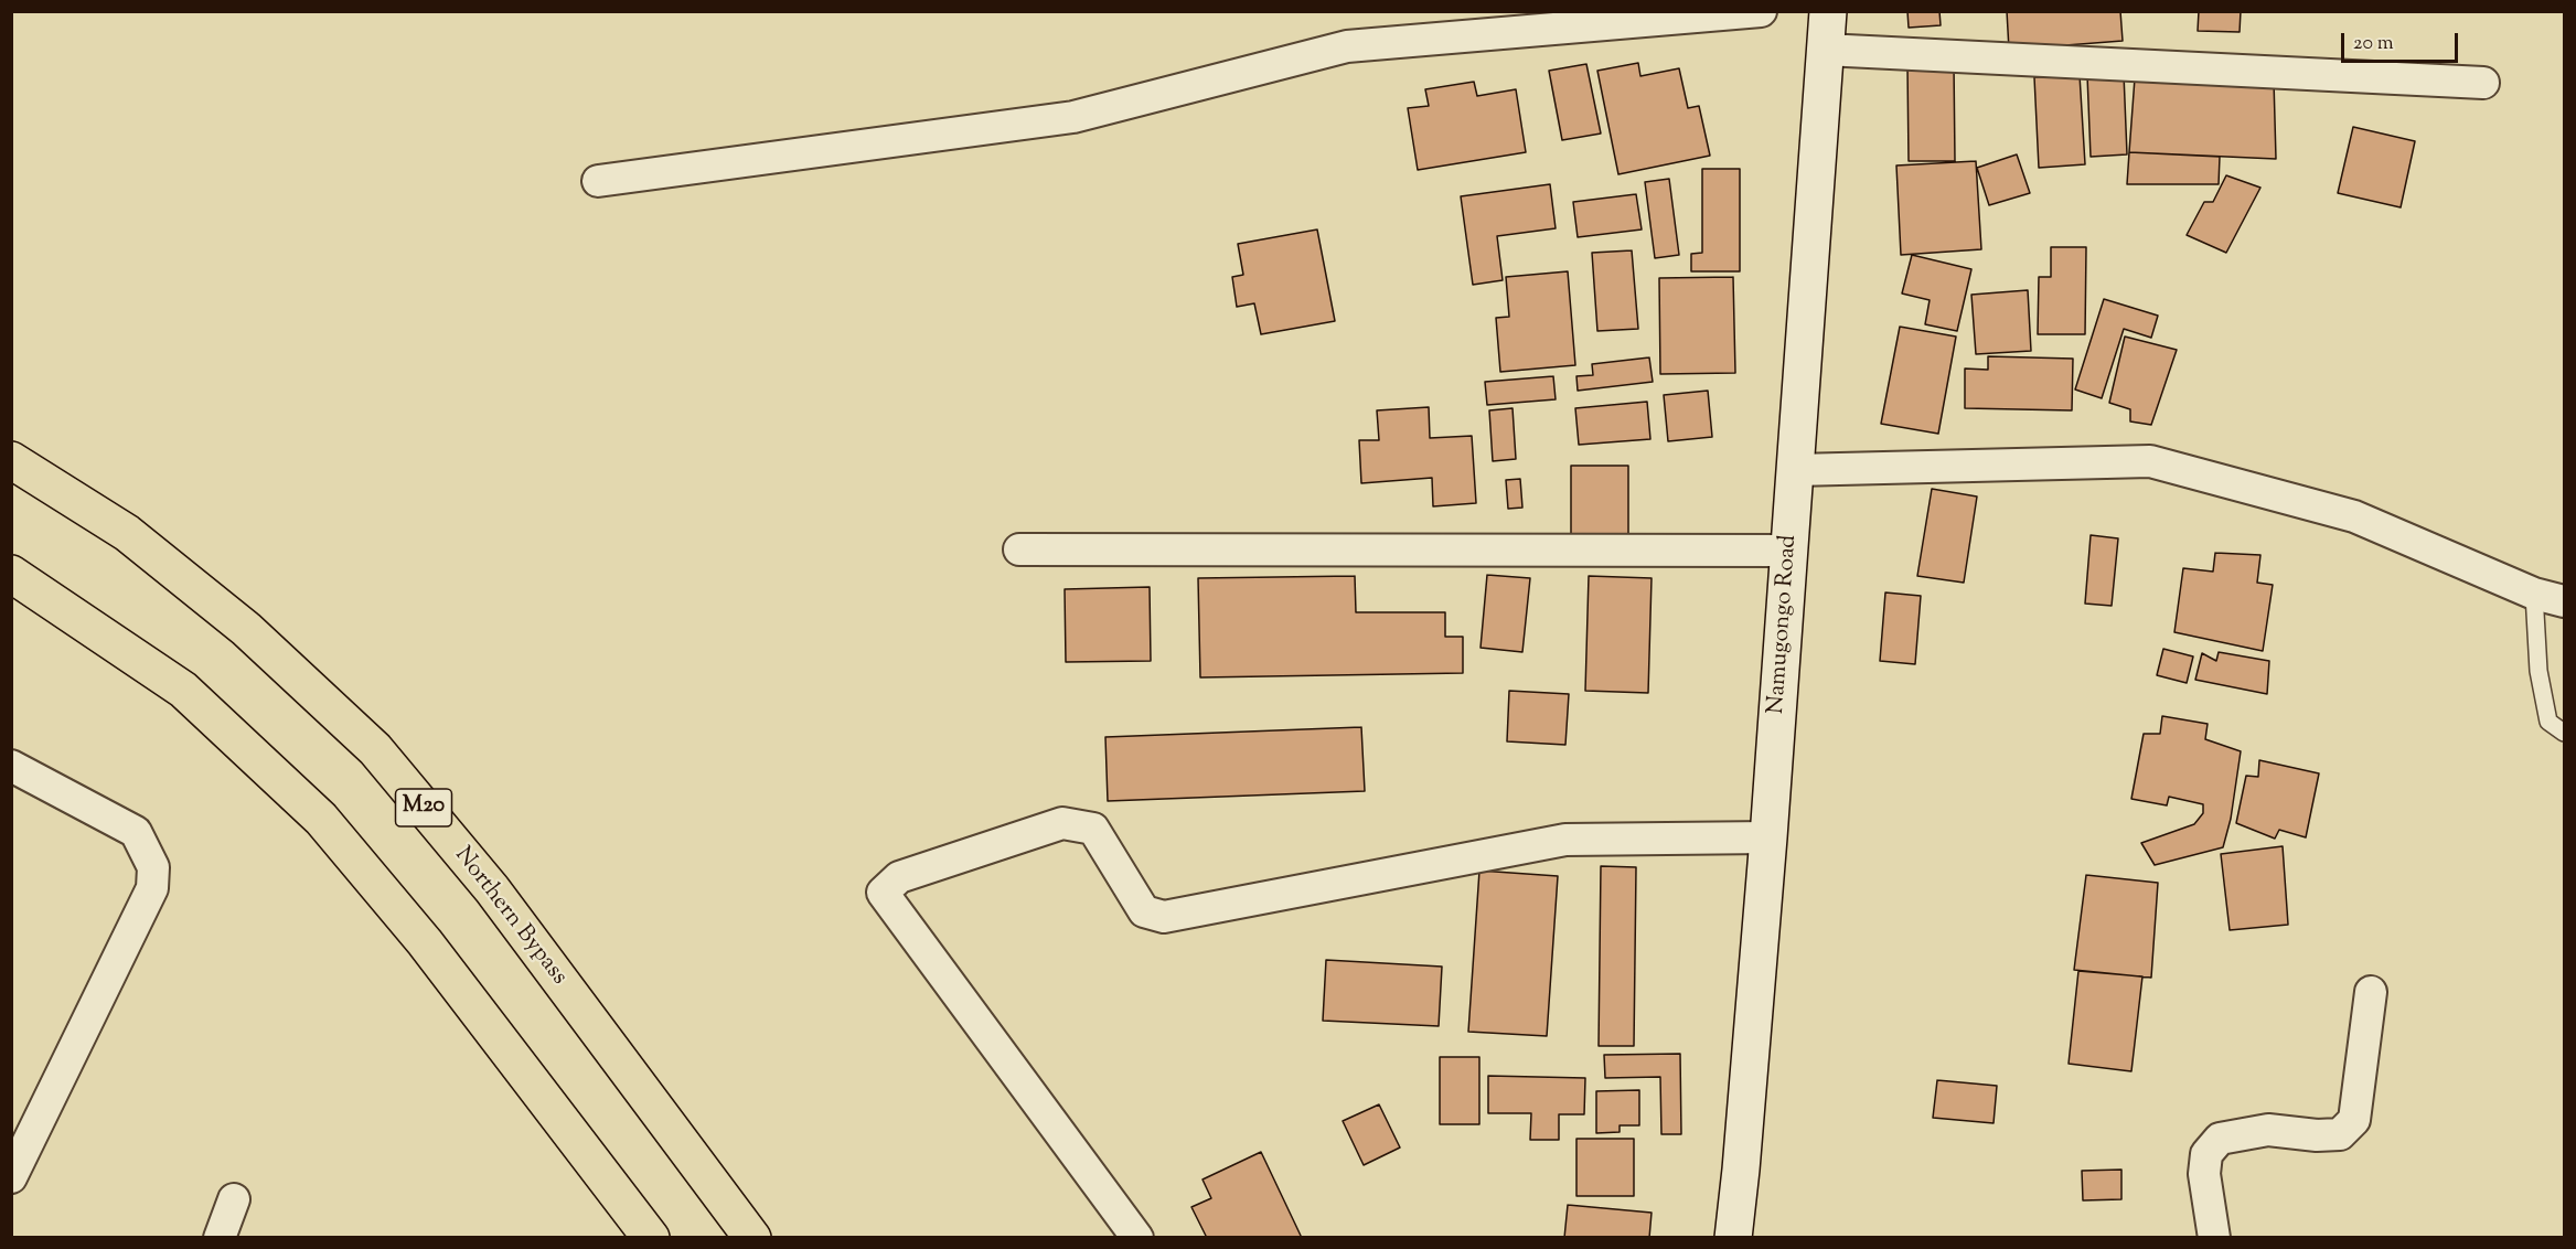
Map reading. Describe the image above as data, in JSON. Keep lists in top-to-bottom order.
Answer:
{
  "streets": {
    "highway": ["M20", "Northern Bypass"],
    "main road": ["Namugongo Road"]
  },
  "scale_bar": "20 m"
}
